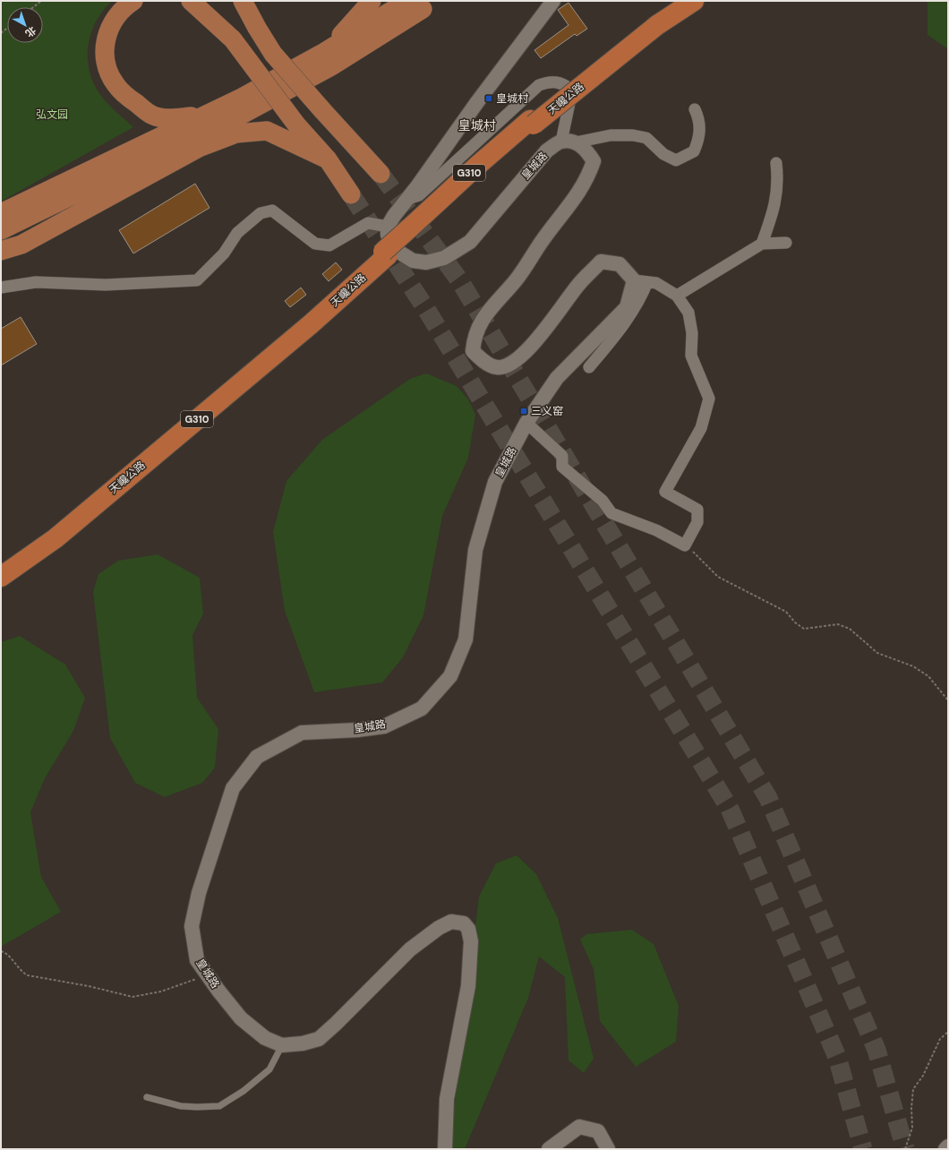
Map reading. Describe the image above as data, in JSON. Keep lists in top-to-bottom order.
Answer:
{
  "streets": {
    "highway": ["天巉公路", "G310"],
    "street": ["皇城路"]
  },
  "districts": ["皇城村"],
  "parks": ["弘文园"],
  "places": {
    "transit": ["皇城村", "三义窑"]
  },
  "north": "bottom right"
}
